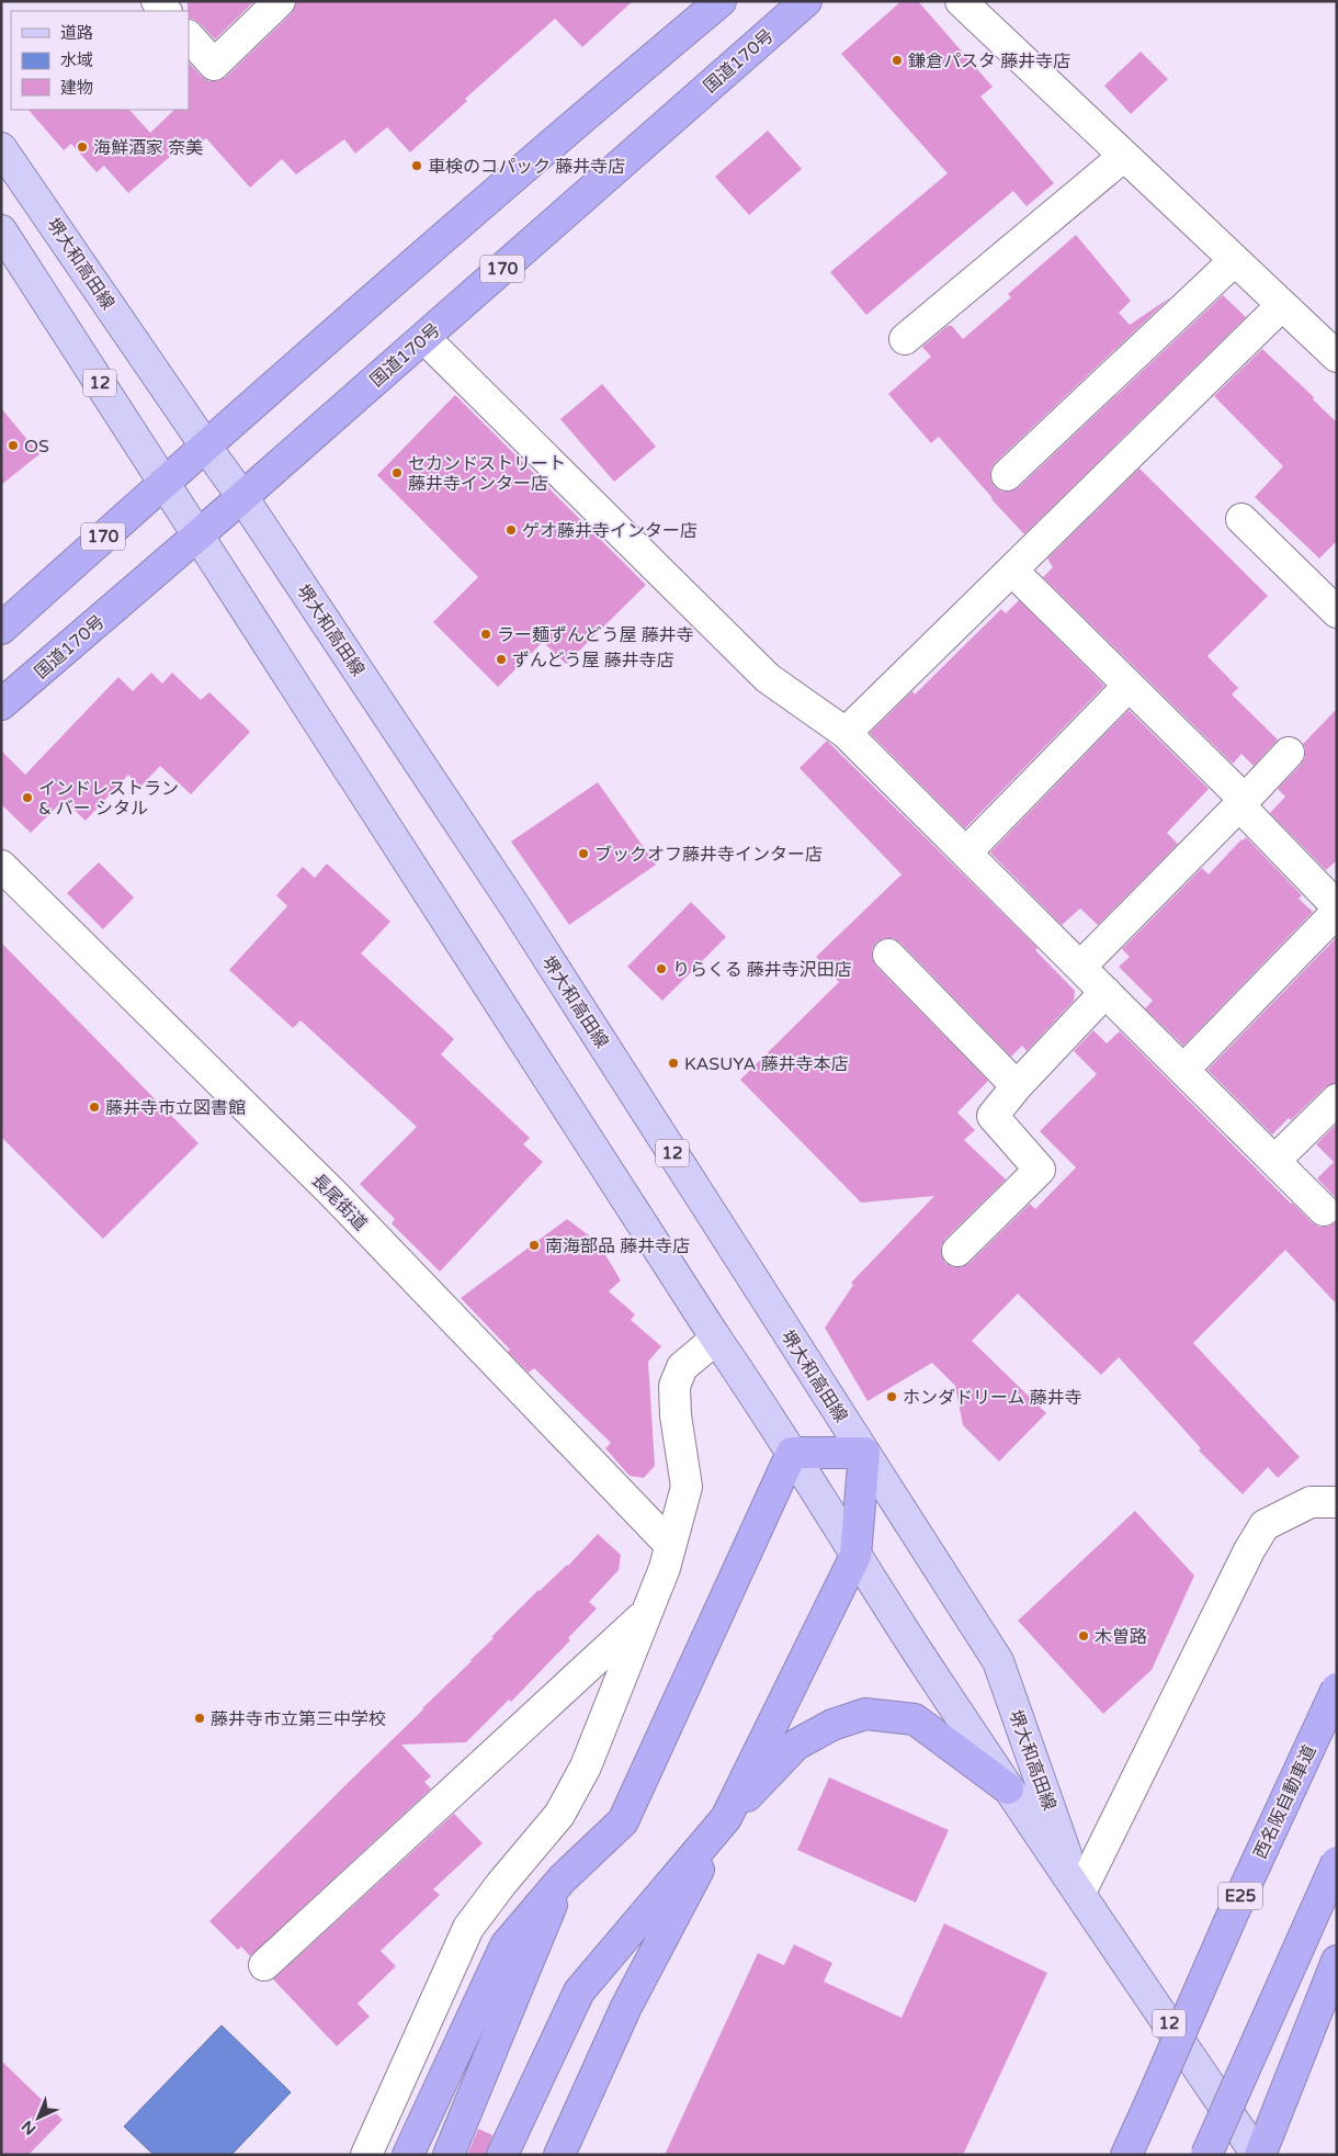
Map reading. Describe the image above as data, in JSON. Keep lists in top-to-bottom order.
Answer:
{
  "streets": {
    "highway": [
      "国道170号",
      "170",
      "西名阪自動車道",
      "E25"
    ],
    "main road": ["堺大和高田線", "12"],
    "street": ["長尾街道"]
  },
  "crossings": [
    ["国道170号", "堺大和高田線"],
    ["堺大和高田線", "170"]
  ],
  "places": [
    "鎌倉パスタ 藤井寺店",
    "海鮮酒家 奈美",
    "車検のコパック 藤井寺店",
    "OS",
    "セカンドストリート 藤井寺インター店",
    "ゲオ藤井寺インター店",
    "ラー麺ずんどう屋 藤井寺",
    "ずんどう屋 藤井寺店",
    "インドレストラン & バー シタル",
    "ブックオフ藤井寺インター店",
    "りらくる 藤井寺沢田店",
    "KASUYA 藤井寺本店",
    "藤井寺市立図書館",
    "南海部品 藤井寺店",
    "ホンダドリーム 藤井寺",
    "木曽路",
    "藤井寺市立第三中学校"
  ],
  "legend": ["道路", "水域", "建物"],
  "north": "bottom left"
}
